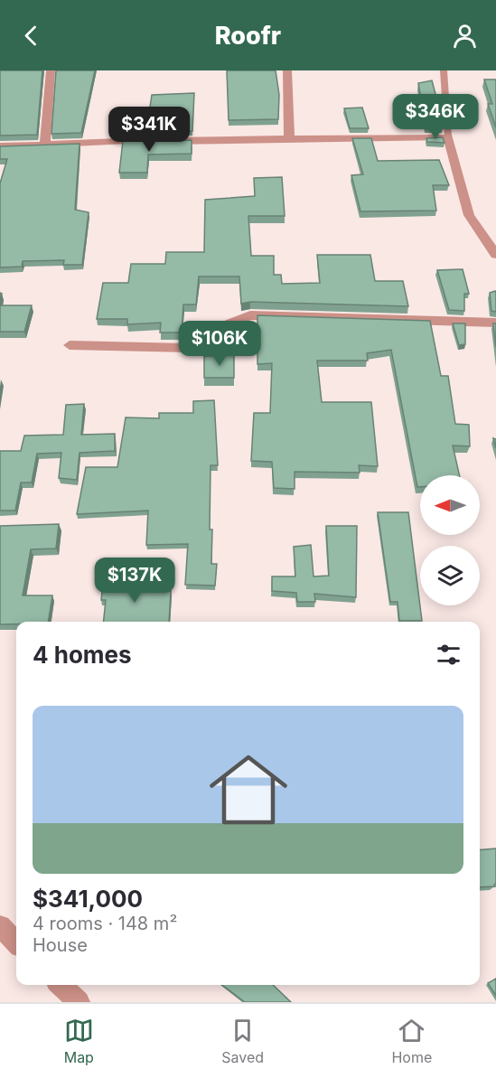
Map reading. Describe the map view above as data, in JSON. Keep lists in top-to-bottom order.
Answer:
{
  "north": "left",
  "page": {
    "header": "Roofr",
    "price": [
      "$346K",
      "$341K",
      "$106K",
      "$137K"
    ],
    "heading": "4 homes",
    "list": [
      {
        "name": "$341,000",
        "note": "4 rooms · 148 m² · House"
      }
    ],
    "tabs": ["Map", "Saved", "Home"]
  }
}
